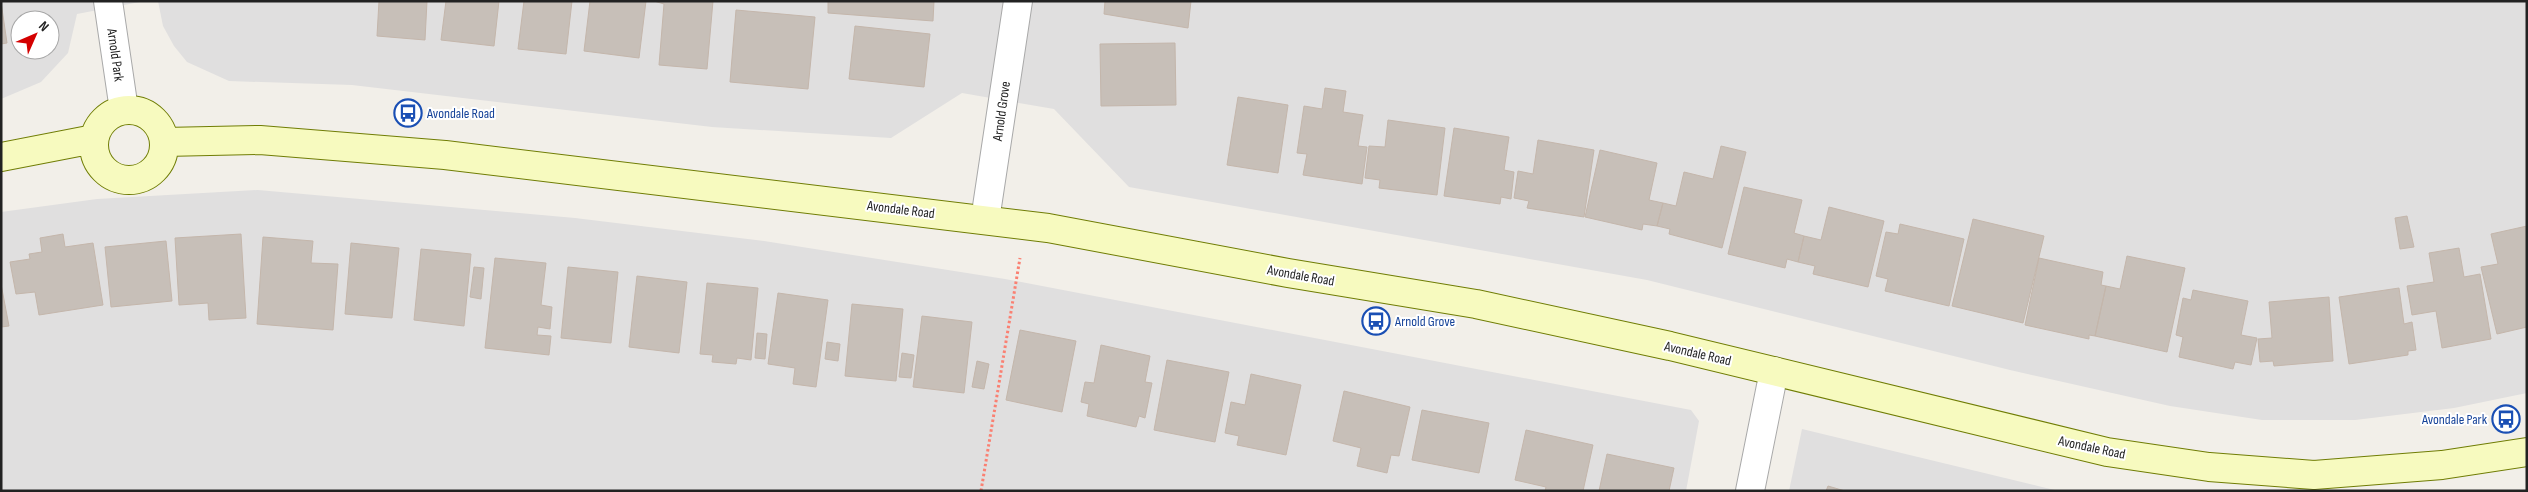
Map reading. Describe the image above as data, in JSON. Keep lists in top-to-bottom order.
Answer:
{
  "streets": {
    "street": ["Arnold Park", "Arnold Grove", "Avondale Road"]
  },
  "crossings": [
    ["Arnold Park", "Avondale Road"],
    ["Arnold Grove", "Avondale Road"]
  ],
  "places": {
    "bus stop": ["Avondale Road", "Arnold Grove", "Avondale Park"]
  },
  "north": "top right"
}
